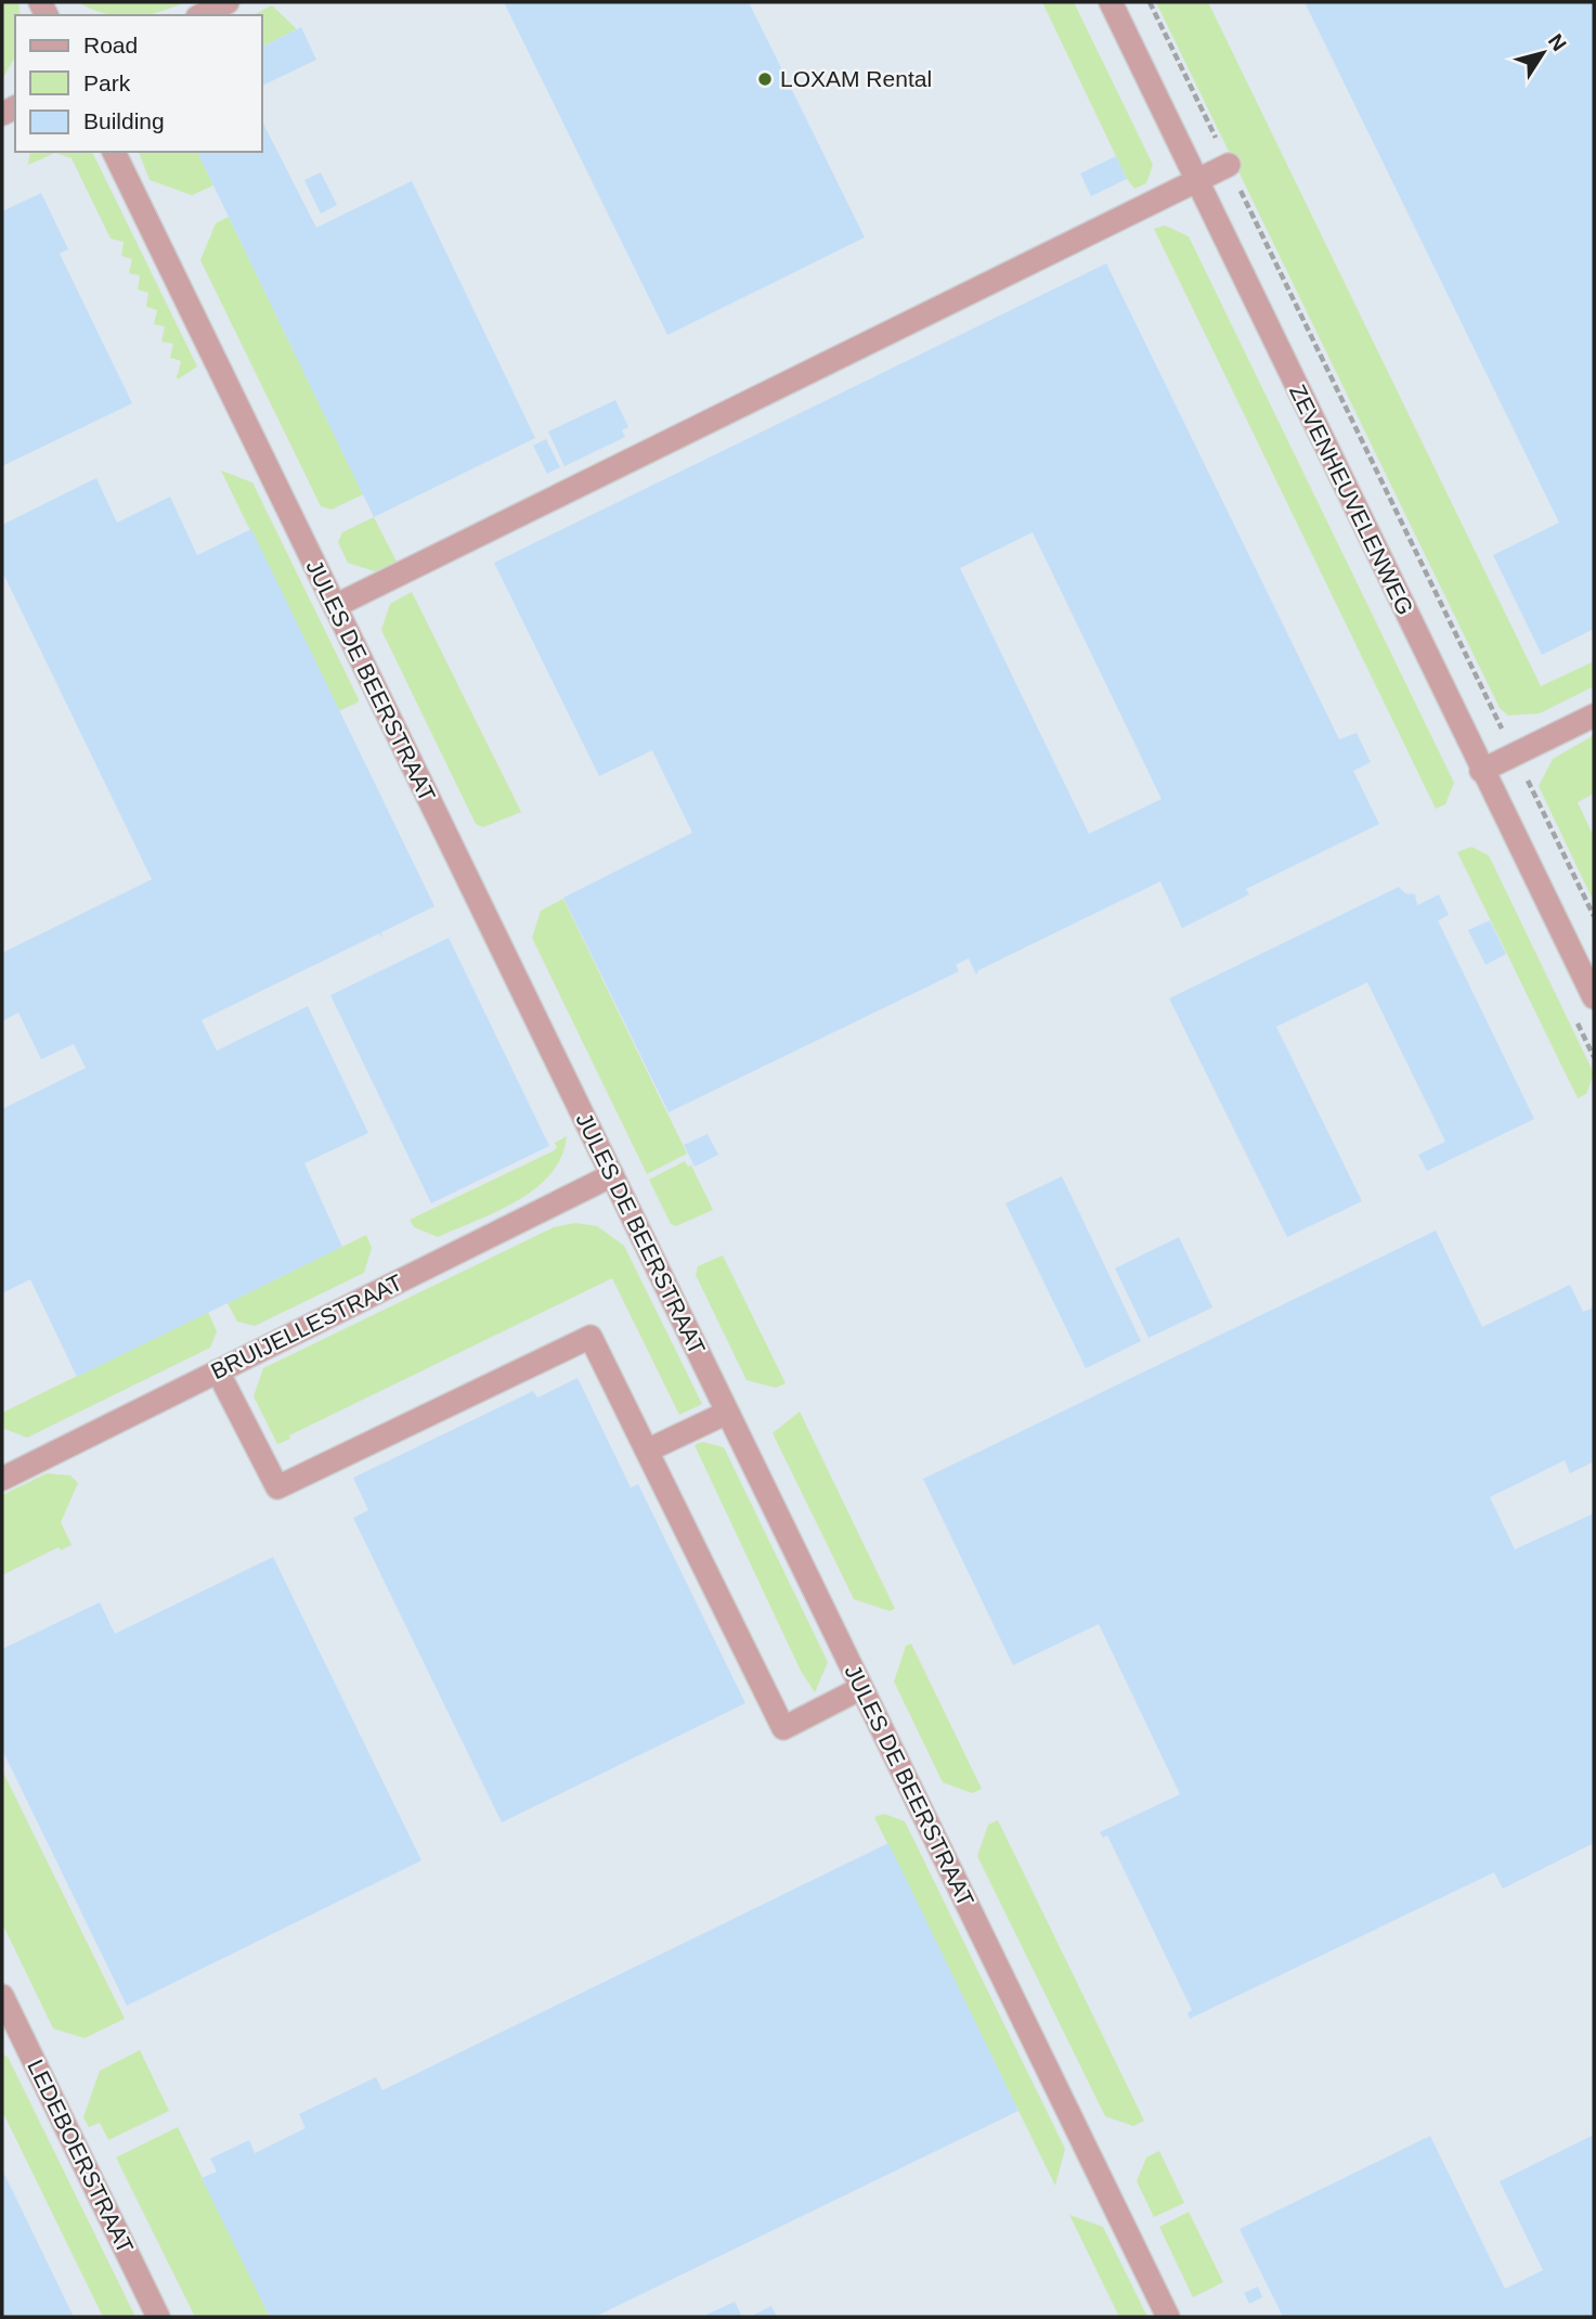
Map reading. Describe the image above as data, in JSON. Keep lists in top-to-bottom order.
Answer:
{
  "streets": {
    "street": [
      "ZEVENHEUVELENWEG",
      "JULES DE BEERSTRAAT",
      "BRUIJELLESTRAAT",
      "LEDEBOERSTRAAT"
    ]
  },
  "crossings": [
    ["JULES DE BEERSTRAAT", "BRUIJELLESTRAAT"]
  ],
  "places": ["LOXAM Rental"],
  "legend": ["Road", "Park", "Building"],
  "north": "top right"
}
